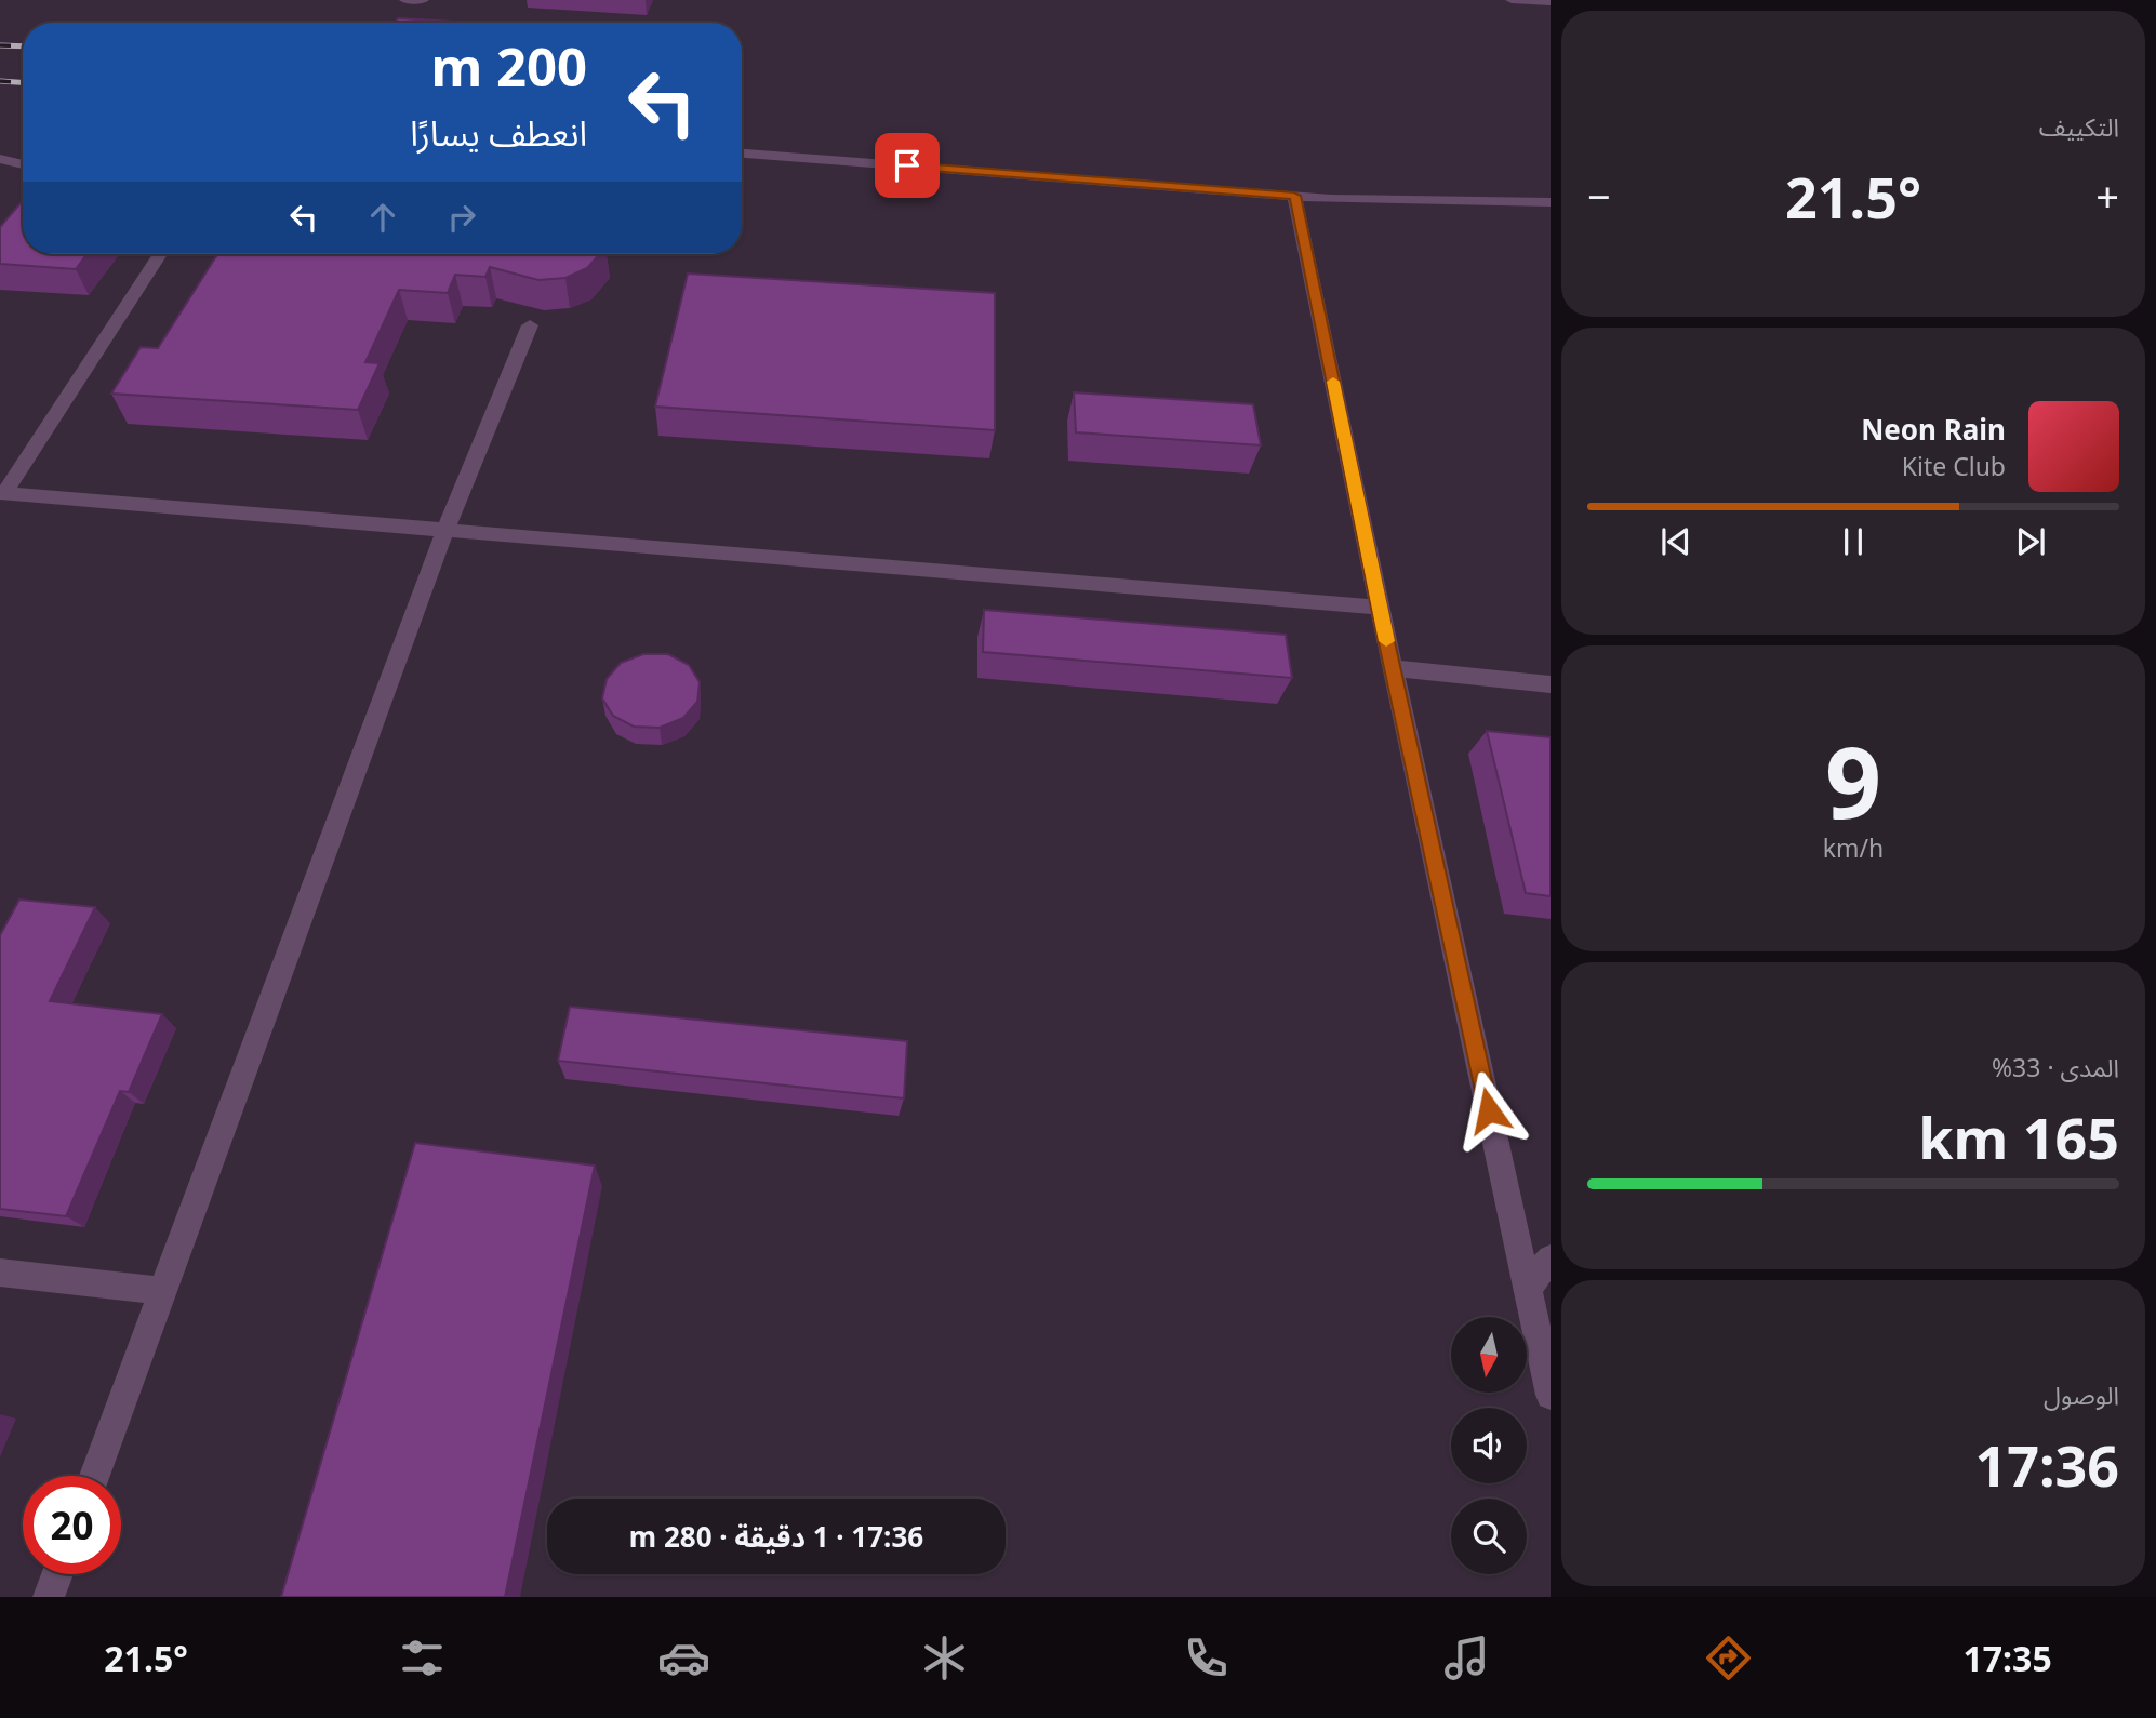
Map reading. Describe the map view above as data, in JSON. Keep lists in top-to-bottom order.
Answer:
{
  "north": "bottom",
  "page": {
    "tile": [
      "التكييف",
      ["9", "km/h"],
      ["المدى · 33%", "165 km"],
      ["الوصول", "17:36"]
    ],
    "turn": ["200 m", "انعطف يسارًا"],
    "heat": ["−", "21.5°", "+"],
    "song": ["Neon Rain", "Kite Club"],
    "limit": "20",
    "trip": "17:36 · 1 دقيقة · 280 m",
    "tabs": ["17:35", "21.5°"]
  }
}
